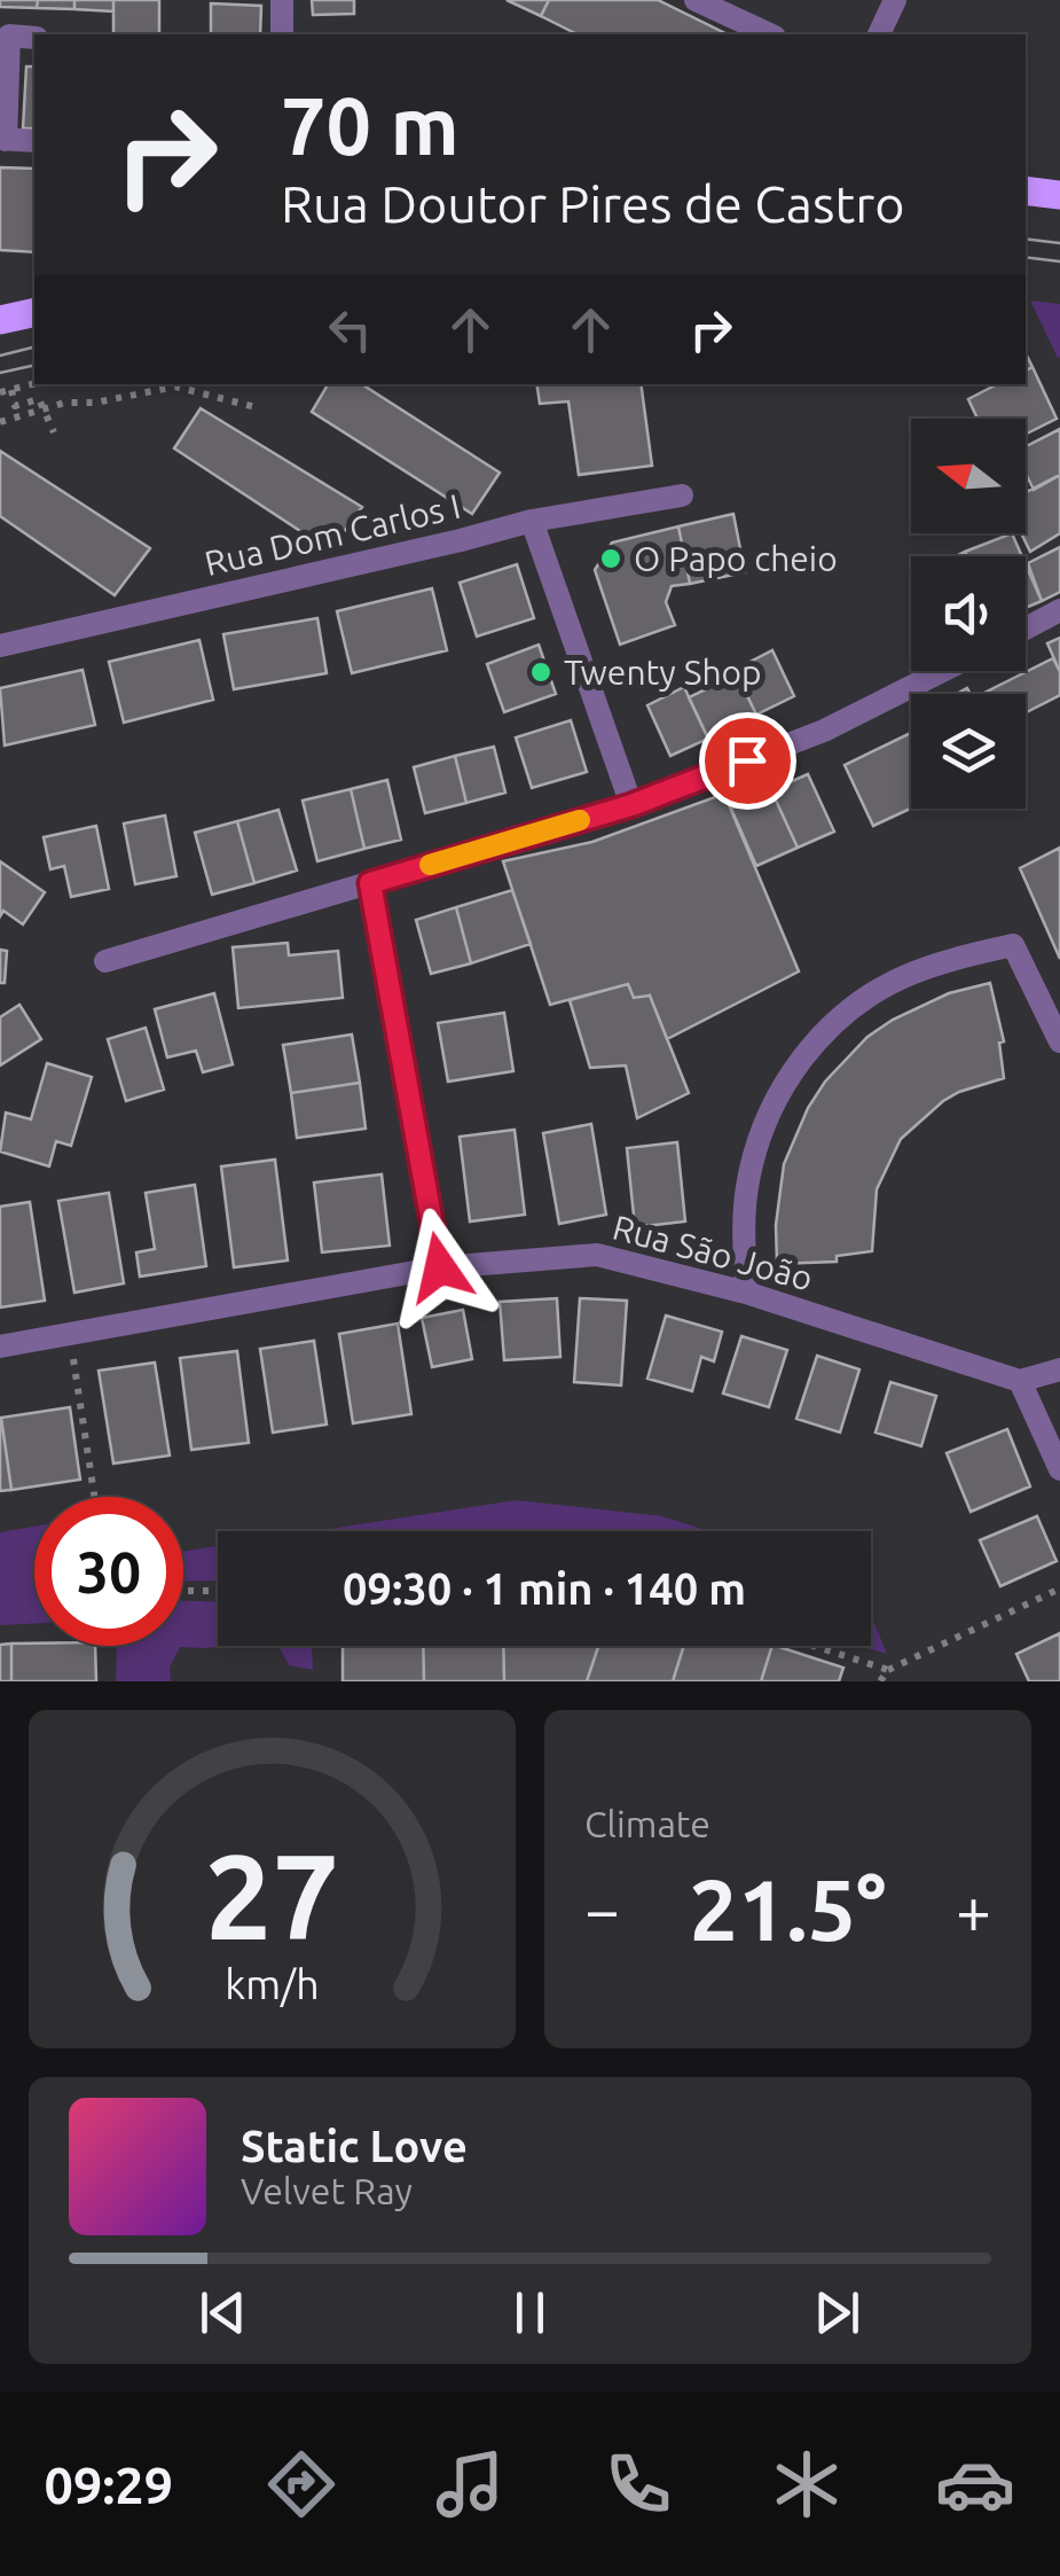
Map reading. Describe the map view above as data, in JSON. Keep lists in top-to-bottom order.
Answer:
{
  "streets": {
    "street": ["Rua Dom Carlos I", "Rua São João"]
  },
  "places": ["O Papo cheio", "Twenty Shop"],
  "north": "left",
  "page": {
    "turn": ["70 m", "Rua Doutor Pires de Castro"],
    "limit": "30",
    "trip": "09:30 · 1 min · 140 m",
    "tile": "Climate",
    "heat": ["−", "21.5°", "+"],
    "song": ["Static Love", "Velvet Ray"],
    "tabs": "09:29",
    "gauge": ["27", "km/h"]
  }
}
